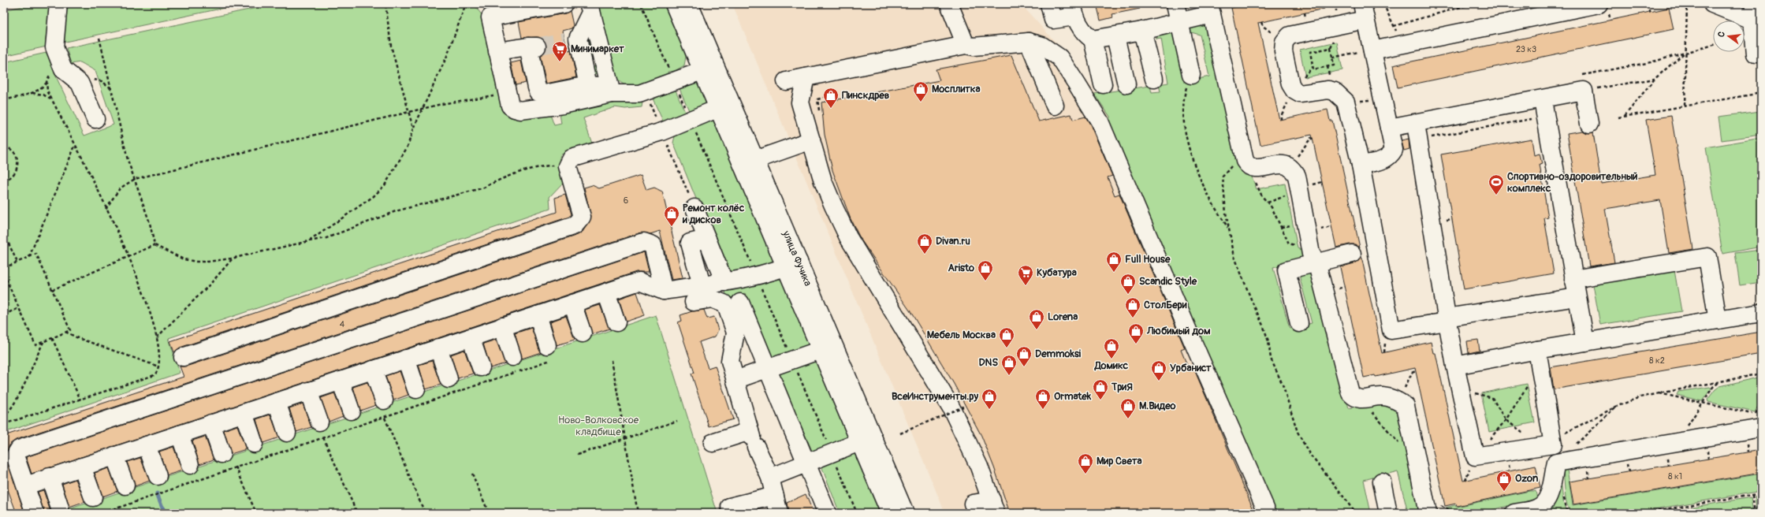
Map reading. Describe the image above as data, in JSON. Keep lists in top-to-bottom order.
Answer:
{
  "streets": {
    "street": ["улица Фучика"]
  },
  "parks": ["Ново-Волковское кладбище"],
  "places": {
    "supermarket": ["Минимаркет", "Кубатура"],
    "shop": [
      "Мосплитка",
      "Пинскдрев",
      "Ремонт колёс и дисков",
      "Divan.ru",
      "Full House",
      "Aristo",
      "Scandic Style",
      "СтолБери",
      "Lorena",
      "Любимый дом",
      "Мебель Москва",
      "Домикс",
      "Demmoksi",
      "DNS",
      "Урбанист",
      "ТриЯ",
      "ВсеИнструменты.ру",
      "Ormatek",
      "М.Видео",
      "Мир Света",
      "Ozon"
    ],
    "sports": ["Спортивно-оздоровительный комплекс"]
  },
  "house_numbers": [
    "23 к3",
    "6",
    "4",
    "8 к2",
    "8 к1"
  ],
  "north": "left"
}
